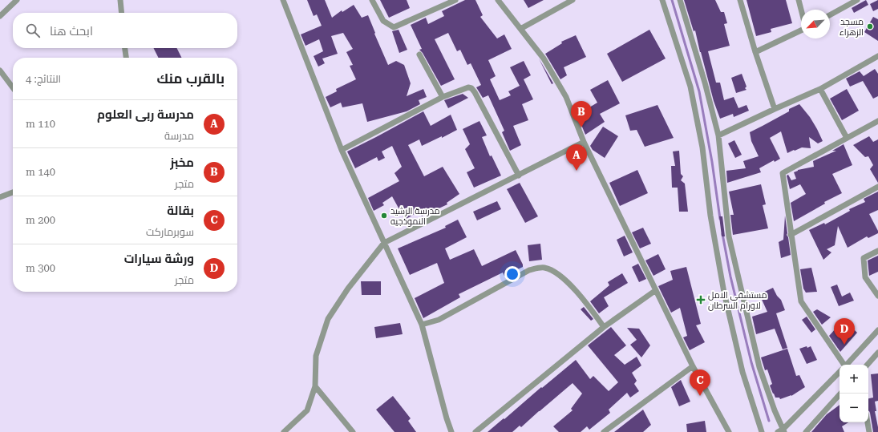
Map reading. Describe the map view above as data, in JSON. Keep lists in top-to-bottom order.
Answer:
{
  "places": {
    "other": ["مسجد الزهراء", "مدرسة الرشيد النموذجيه"],
    "health": ["مستشفى الامل لاورام السرطان"]
  },
  "north": "bottom left",
  "page": {
    "search": "ابحث هنا",
    "heading": ["بالقرب منك", "النتائج: 4"],
    "list": [
      {
        "mark": "A",
        "name": "مدرسة ربى العلوم",
        "note": "مدرسة",
        "value": "110 m"
      },
      {
        "mark": "B",
        "name": "مخبز",
        "note": "متجر",
        "value": "140 m"
      },
      {
        "mark": "C",
        "name": "بقالة",
        "note": "سوبرماركت",
        "value": "200 m"
      },
      {
        "mark": "D",
        "name": "ورشة سيارات",
        "note": "متجر",
        "value": "300 m"
      }
    ],
    "pins": [
      "B",
      "A",
      "D",
      "C"
    ],
    "map_buttons": ["+", "−"]
  }
}
